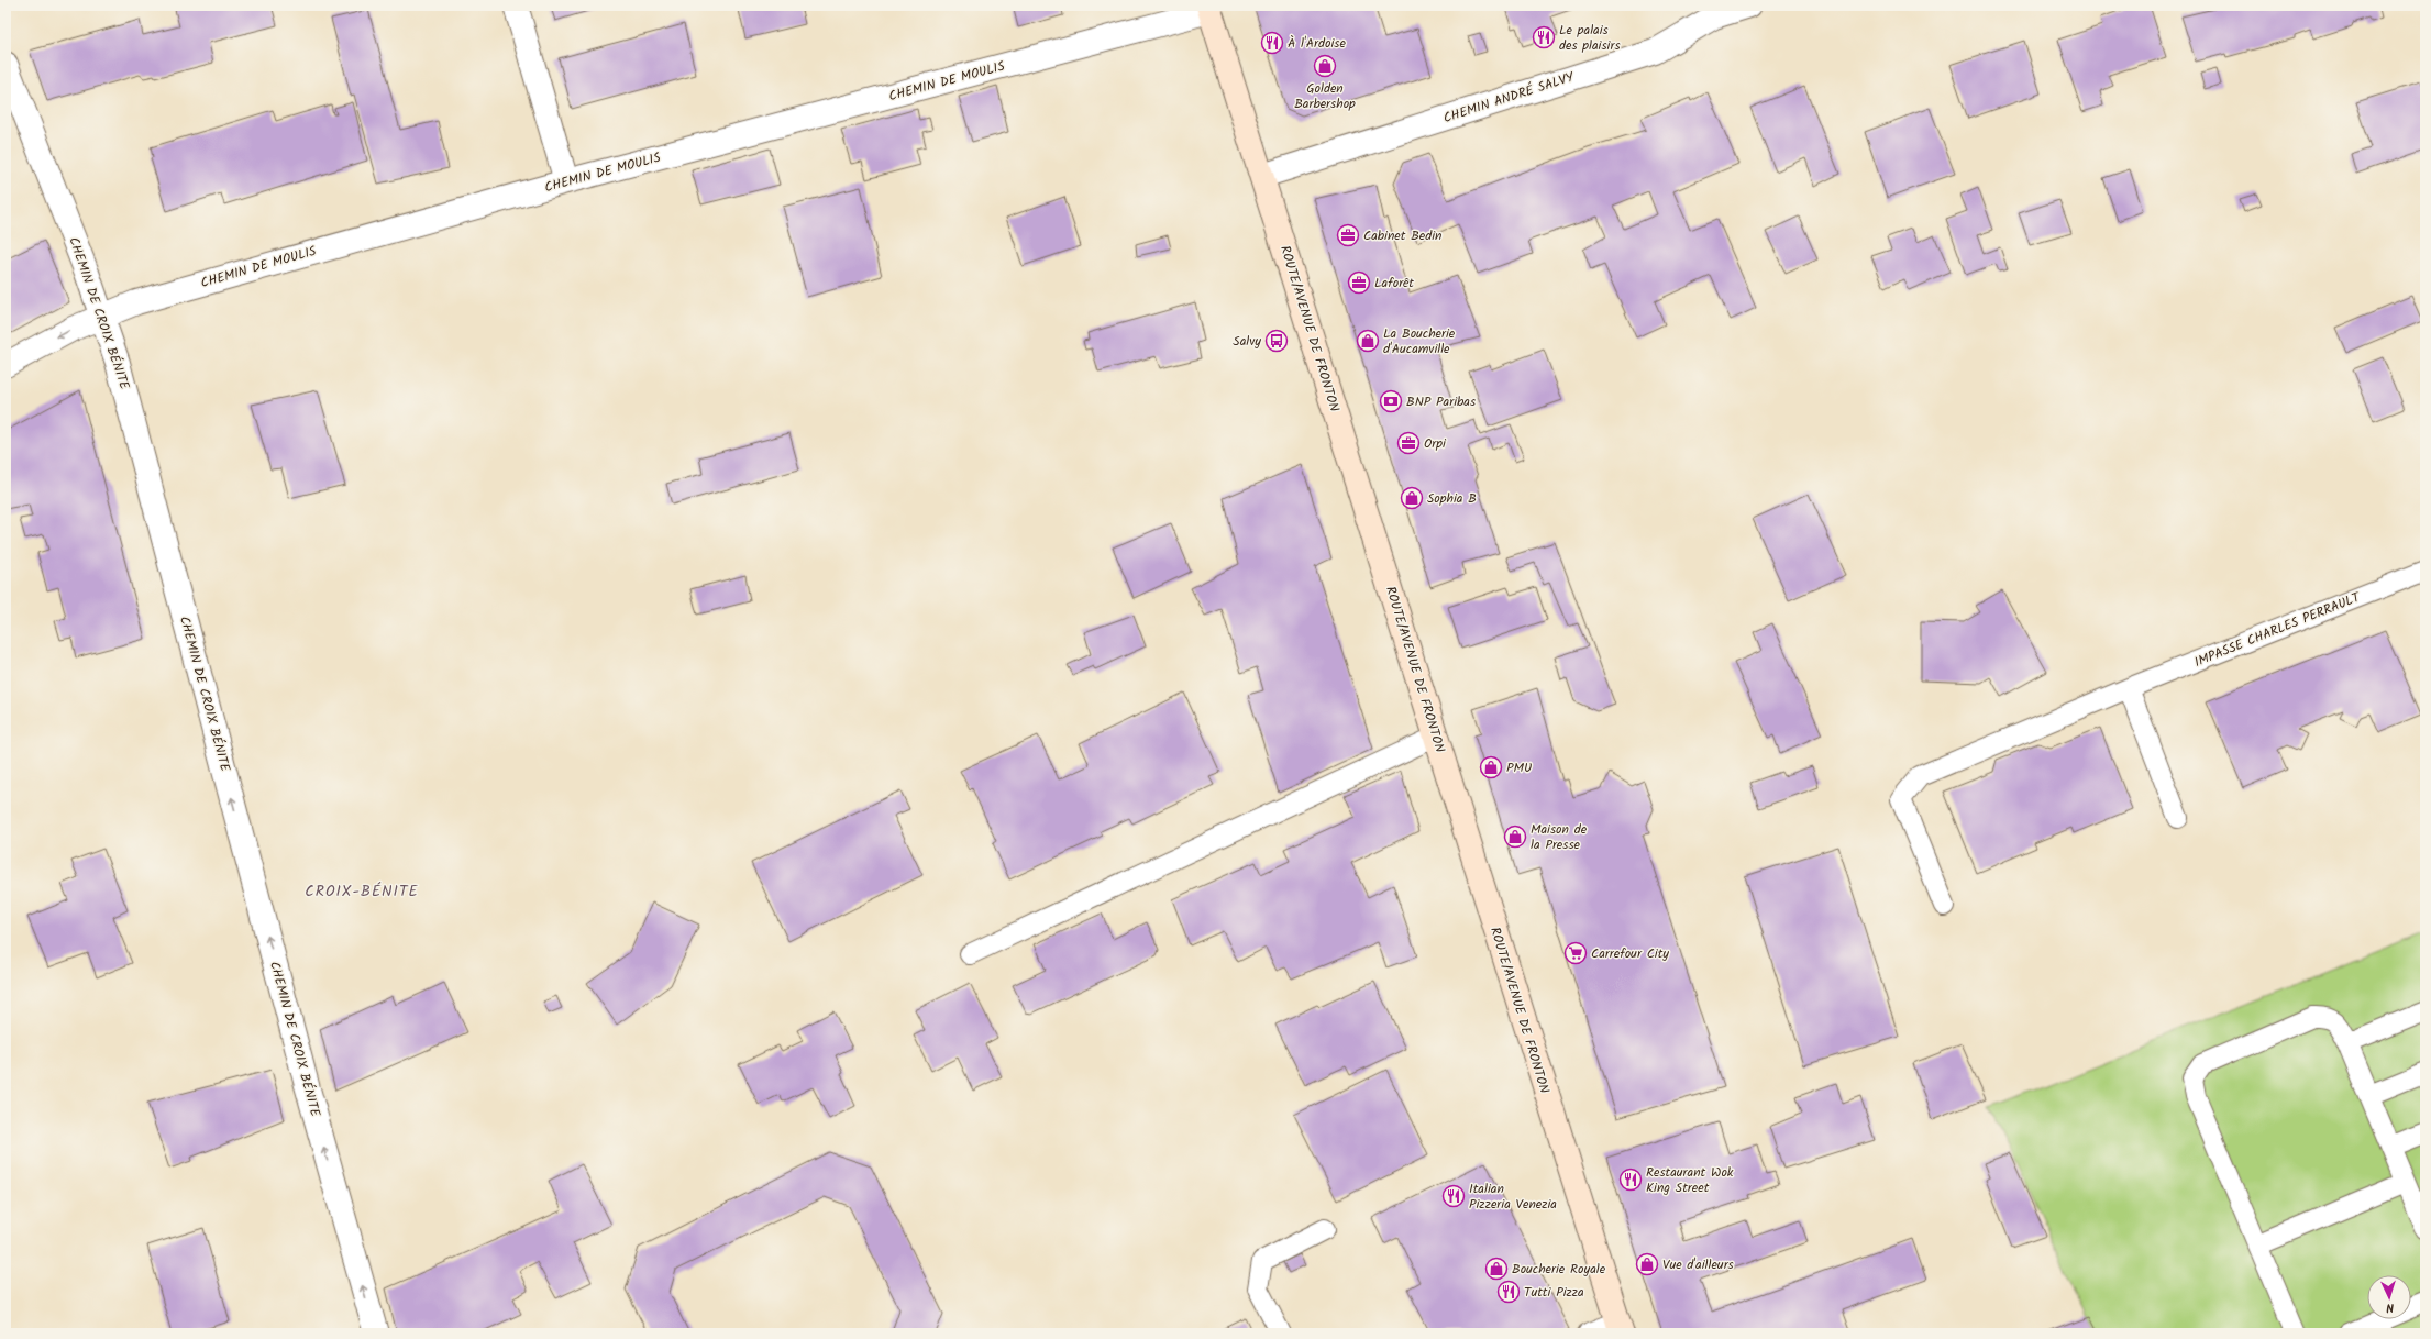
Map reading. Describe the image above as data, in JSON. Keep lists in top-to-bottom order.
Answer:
{
  "streets": {
    "main road": ["ROUTE/AVENUE DE FRONTON"],
    "street": ["CHEMIN DE MOULIS", "CHEMIN ANDRÉ SALVY", "CHEMIN DE CROIX BÉNITE"],
    "lane": ["IMPASSE CHARLES PERRAULT"]
  },
  "crossings": [
    ["CHEMIN DE MOULIS", "CHEMIN DE CROIX BÉNITE"],
    ["CHEMIN DE MOULIS", "ROUTE/AVENUE DE FRONTON"],
    ["CHEMIN ANDRÉ SALVY", "ROUTE/AVENUE DE FRONTON"]
  ],
  "one_way": ["CHEMIN DE CROIX BÉNITE"],
  "districts": ["CROIX-BÉNITE"],
  "places": {
    "restaurant": [
      "Le palais des plaisirs",
      "À l'Ardoise",
      "Restaurant Wok King Street",
      "Italian Pizzeria Venezia",
      "Tutti Pizza"
    ],
    "shop": [
      "Golden Barbershop",
      "La Boucherie d'Aucamville",
      "Sophia B",
      "PMU",
      "Maison de la Presse",
      "Vue d'ailleurs",
      "Boucherie Royale"
    ],
    "office": ["Cabinet Bedin", "Laforêt", "Orpi"],
    "bus stop": ["Salvy"],
    "bank": ["BNP Paribas"],
    "supermarket": ["Carrefour City"]
  },
  "north": "bottom"
}
